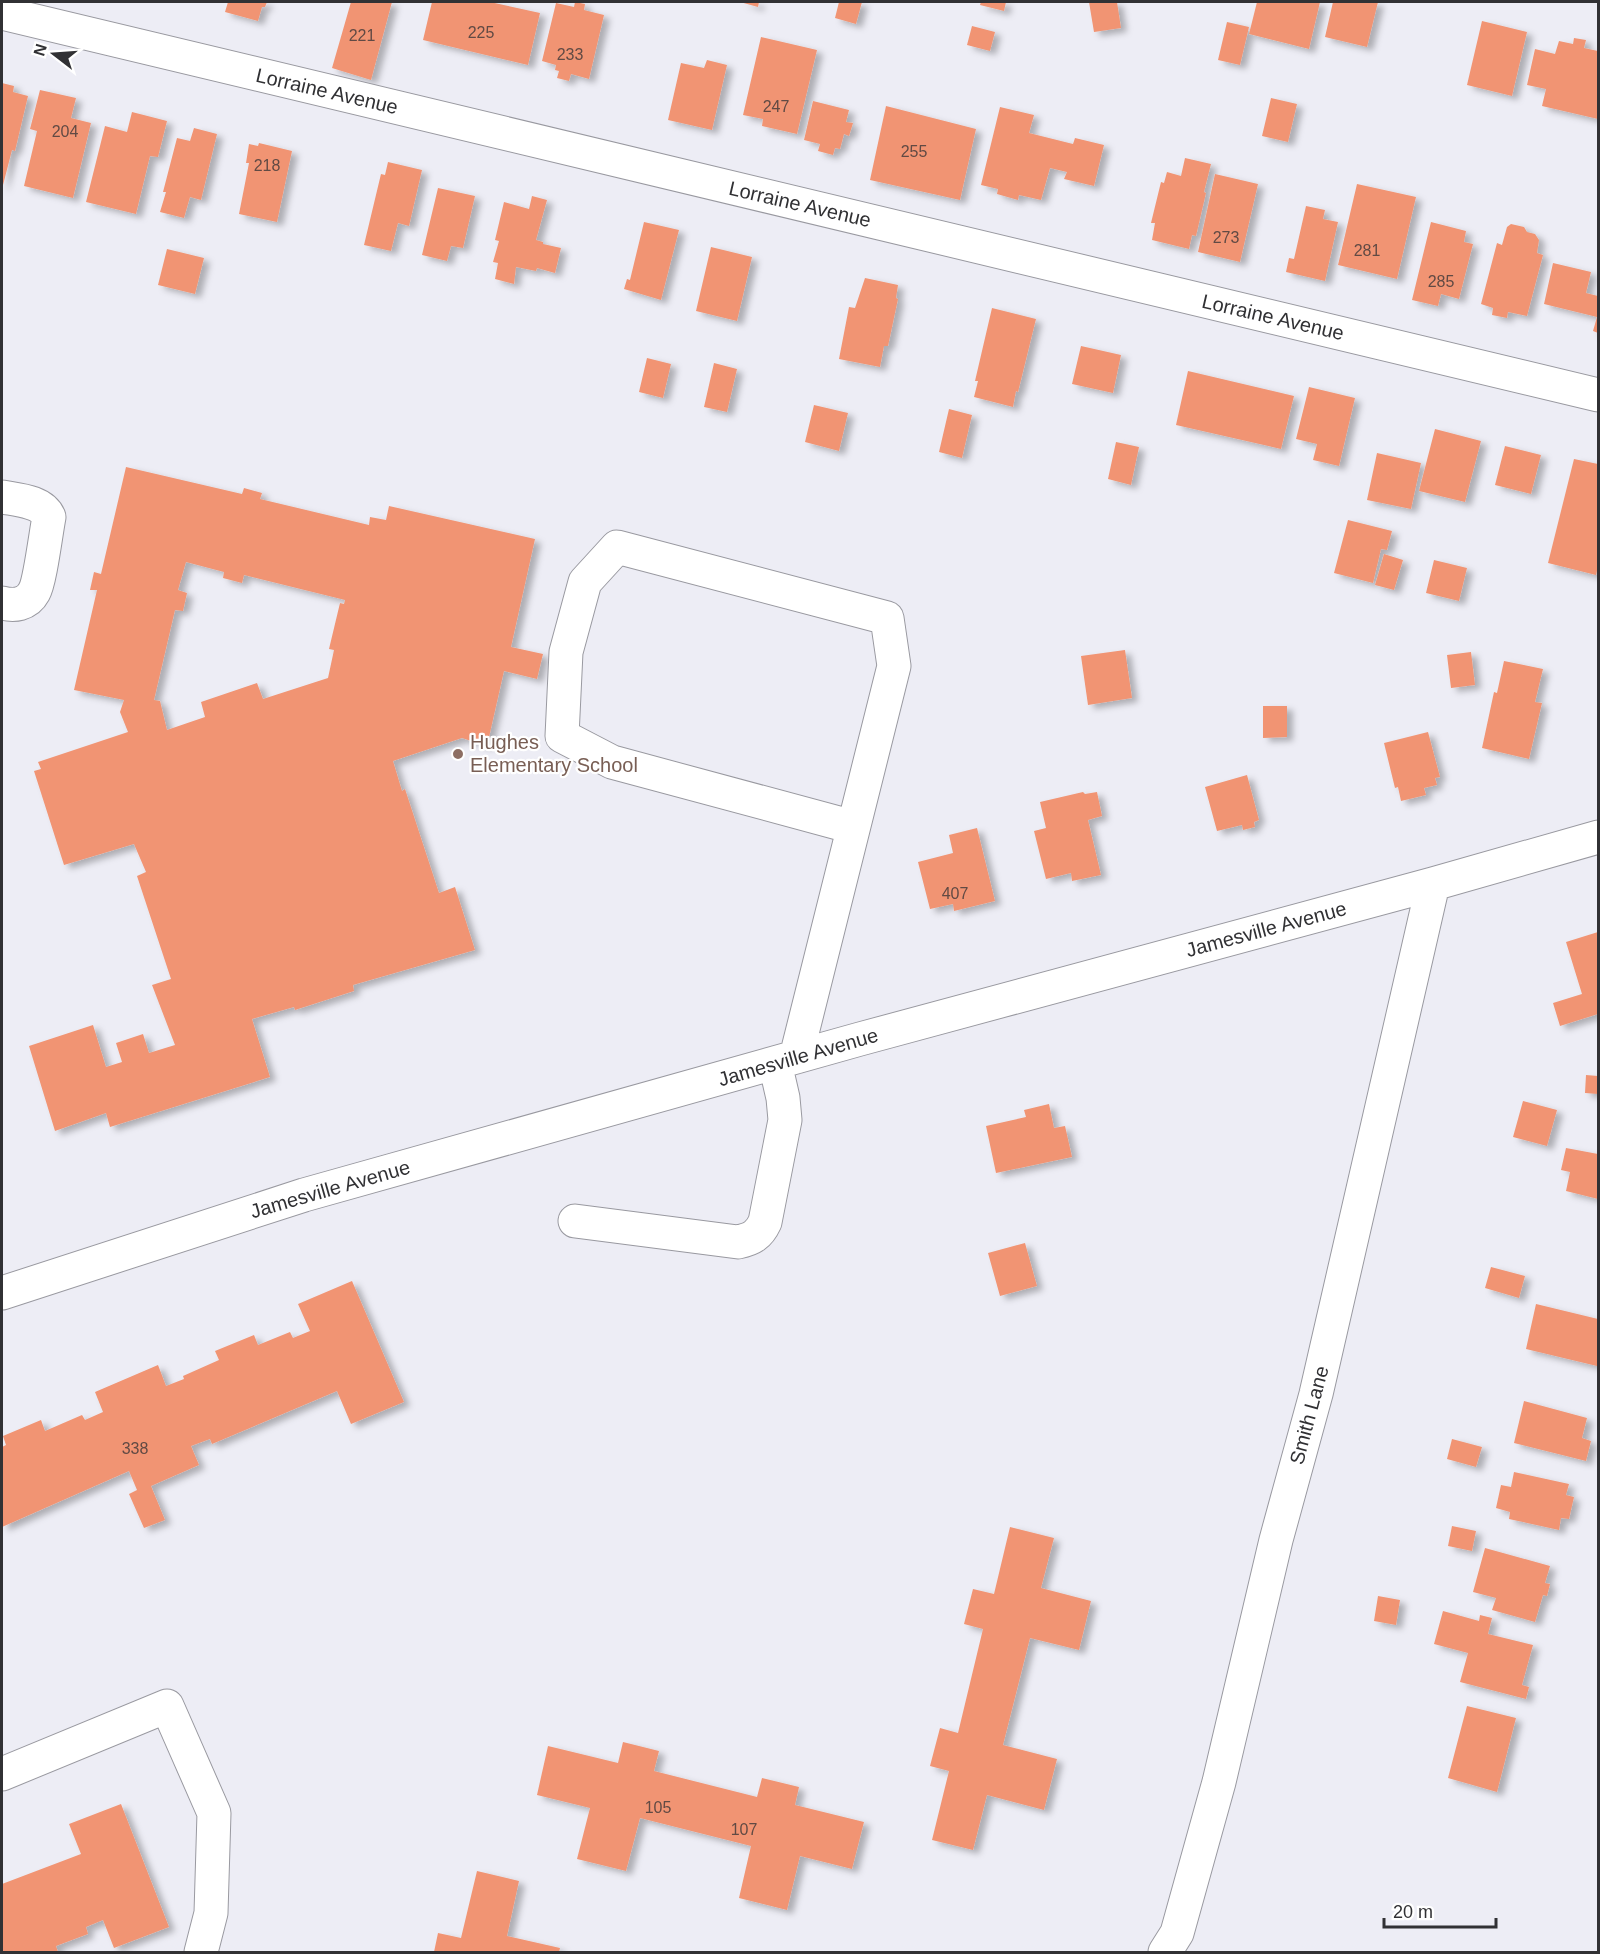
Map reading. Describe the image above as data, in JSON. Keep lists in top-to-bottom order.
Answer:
{
  "streets": {
    "street": ["Lorraine Avenue", "Jamesville Avenue", "Smith Lane"]
  },
  "crossings": [
    ["Jamesville Avenue", "Smith Lane"]
  ],
  "places": ["Hughes Elementary School"],
  "house_numbers": [
    "225",
    "221",
    "233",
    "247",
    "204",
    "255",
    "218",
    "273",
    "281",
    "285",
    "407",
    "338",
    "105",
    "107"
  ],
  "scale_bar": "20 m",
  "north": "left"
}
